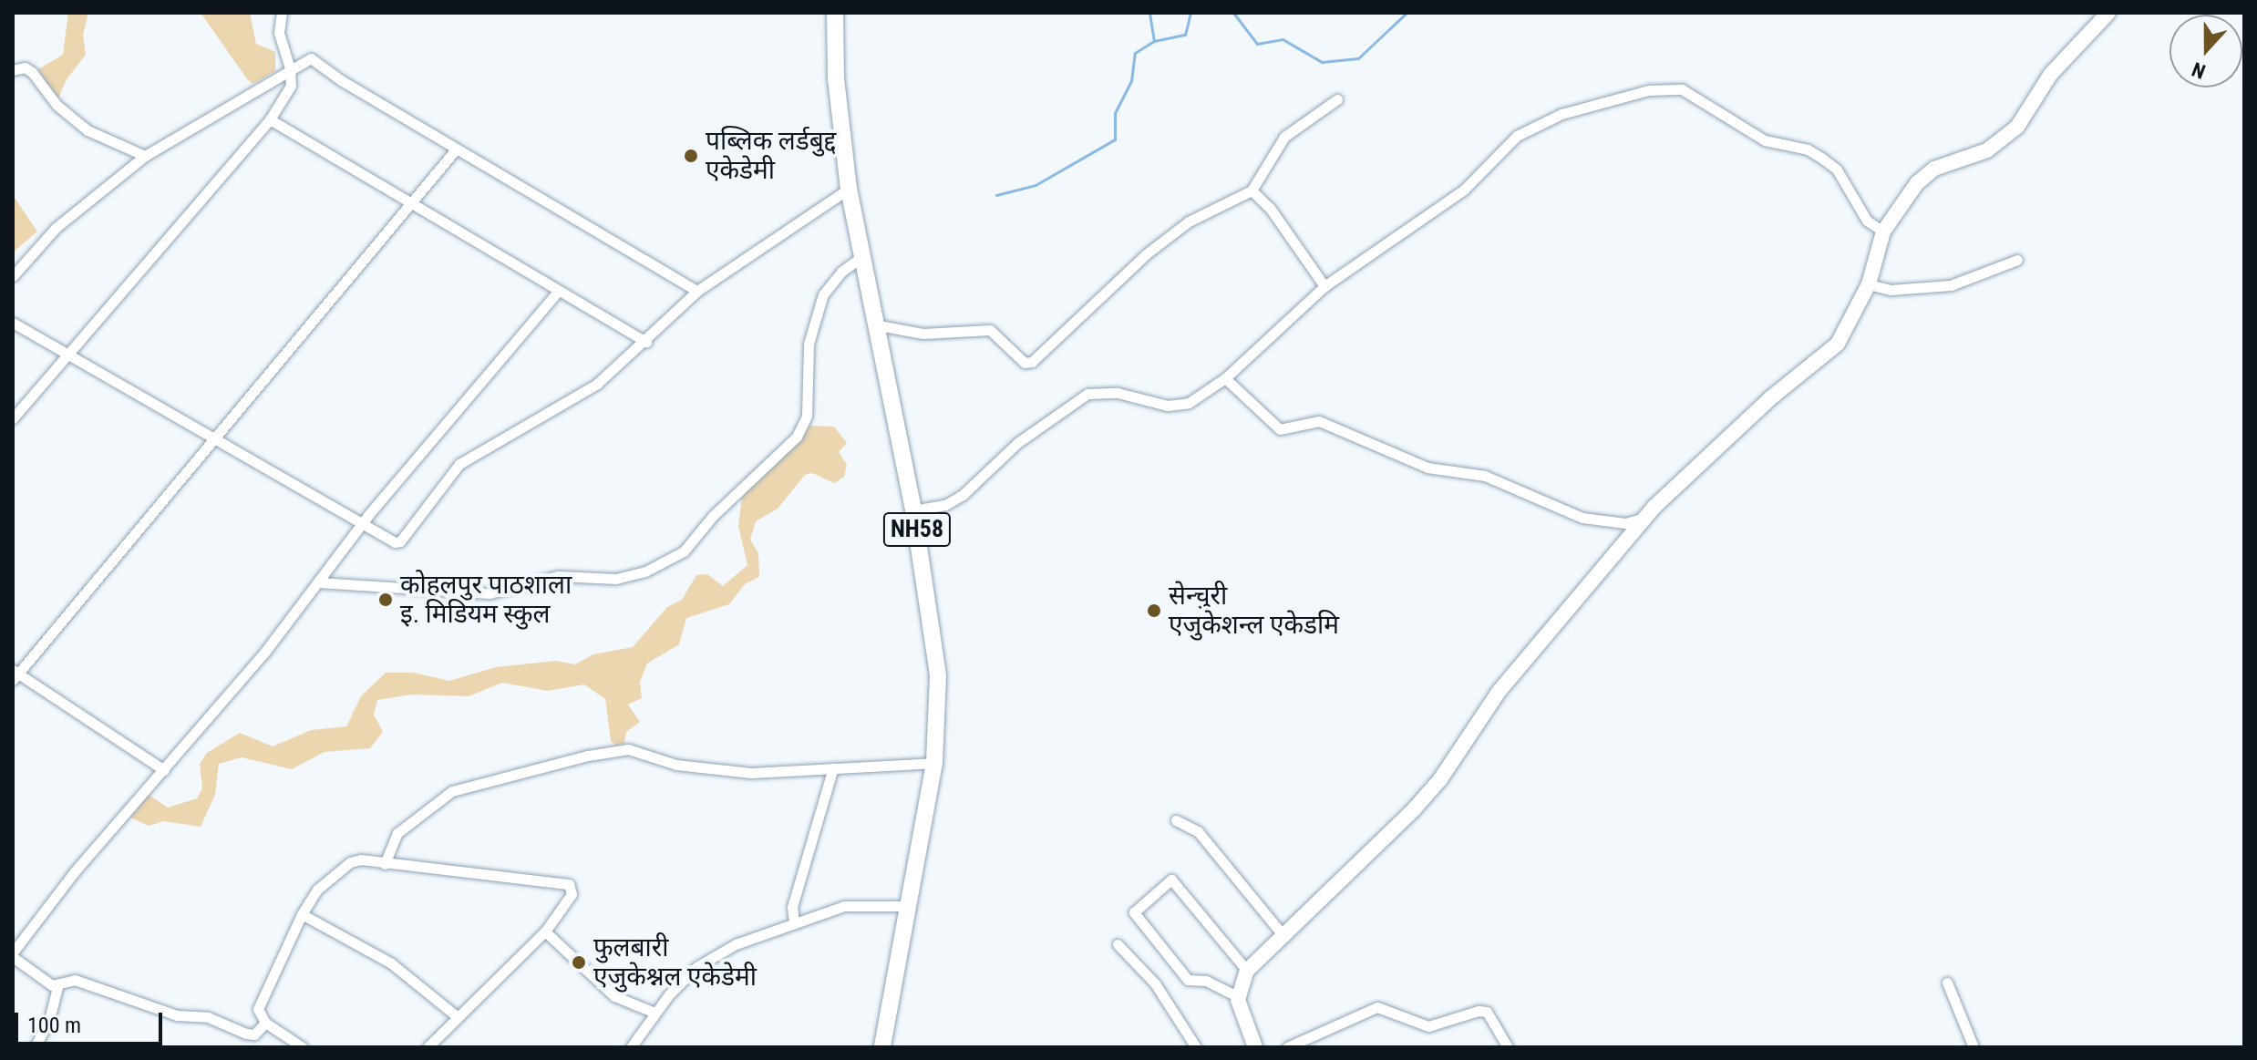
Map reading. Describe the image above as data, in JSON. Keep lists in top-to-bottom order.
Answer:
{
  "streets": {
    "main road": ["NH58"]
  },
  "places": [
    "पब्लिक लर्डबुद्द एकेडेमी",
    "कोहलपुर पाठशाला इ. मिडियम स्कुल",
    "सेन्चुरी एजुकेशन्ल एकेडमि",
    "फुलबारी एजुकेश्नल एकेडेमी"
  ],
  "scale_bar": "100 m",
  "north": "bottom"
}
